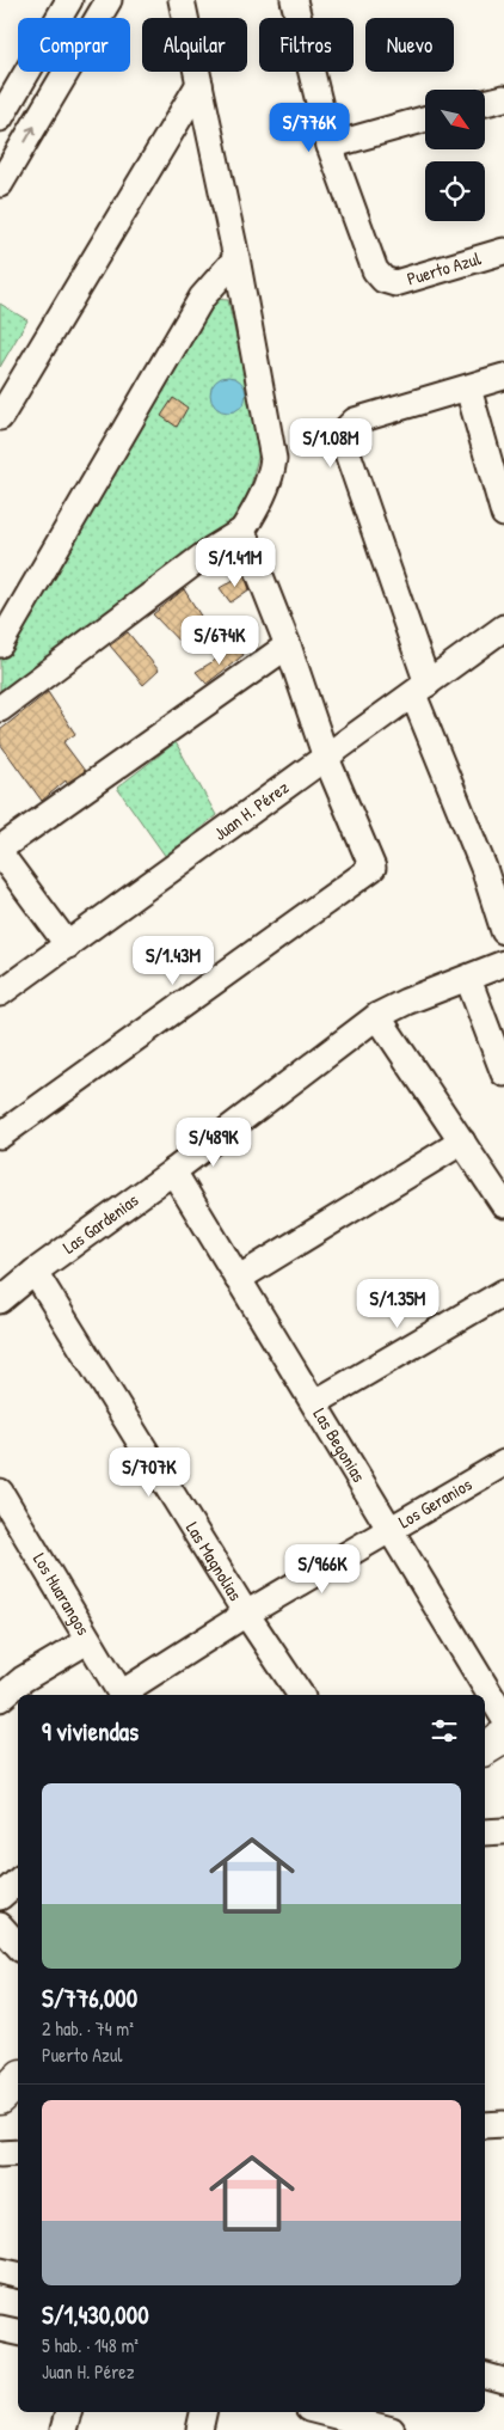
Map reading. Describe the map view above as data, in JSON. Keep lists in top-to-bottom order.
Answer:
{
  "streets": {
    "street": [
      "Puerto Azul",
      "Juan H. Pérez",
      "Las Gardenias",
      "Las Begonias",
      "Los Geranios",
      "Las Magnolias",
      "Los Huarangos"
    ]
  },
  "crossings": [
    ["Las Gardenias", "Las Begonias"],
    ["Las Gardenias", "Las Magnolias"],
    ["Las Begonias", "Los Geranios"],
    ["Los Geranios", "Las Magnolias"]
  ],
  "north": "bottom right",
  "page": {
    "chip": [
      "Comprar",
      "Alquilar",
      "Filtros",
      "Nuevo"
    ],
    "price": [
      "S/776K",
      "S/1.08M",
      "S/1.41M",
      "S/674K",
      "S/1.43M",
      "S/489K",
      "S/1.35M",
      "S/707K",
      "S/966K"
    ],
    "heading": "9 viviendas",
    "list": [
      {
        "name": "S/776,000",
        "note": "2 hab. · 74 m² · Puerto Azul"
      },
      {
        "name": "S/1,430,000",
        "note": "5 hab. · 148 m² · Juan H. Pérez"
      }
    ]
  }
}
